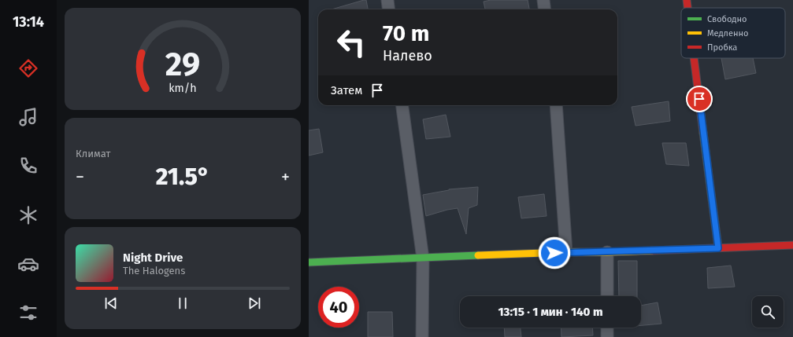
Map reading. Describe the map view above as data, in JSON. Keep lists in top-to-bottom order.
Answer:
{
  "legend": ["Свободно", "Медленно", "Пробка"],
  "page": {
    "tabs": "13:14",
    "turn": ["70 m", "Налево"],
    "then": "Затем",
    "tile": "Климат",
    "heat": ["−", "21.5°", "+"],
    "song": ["Night Drive", "The Halogens"],
    "limit": "40",
    "trip": "13:15 · 1 мин · 140 m",
    "gauge": ["29", "km/h"]
  }
}
